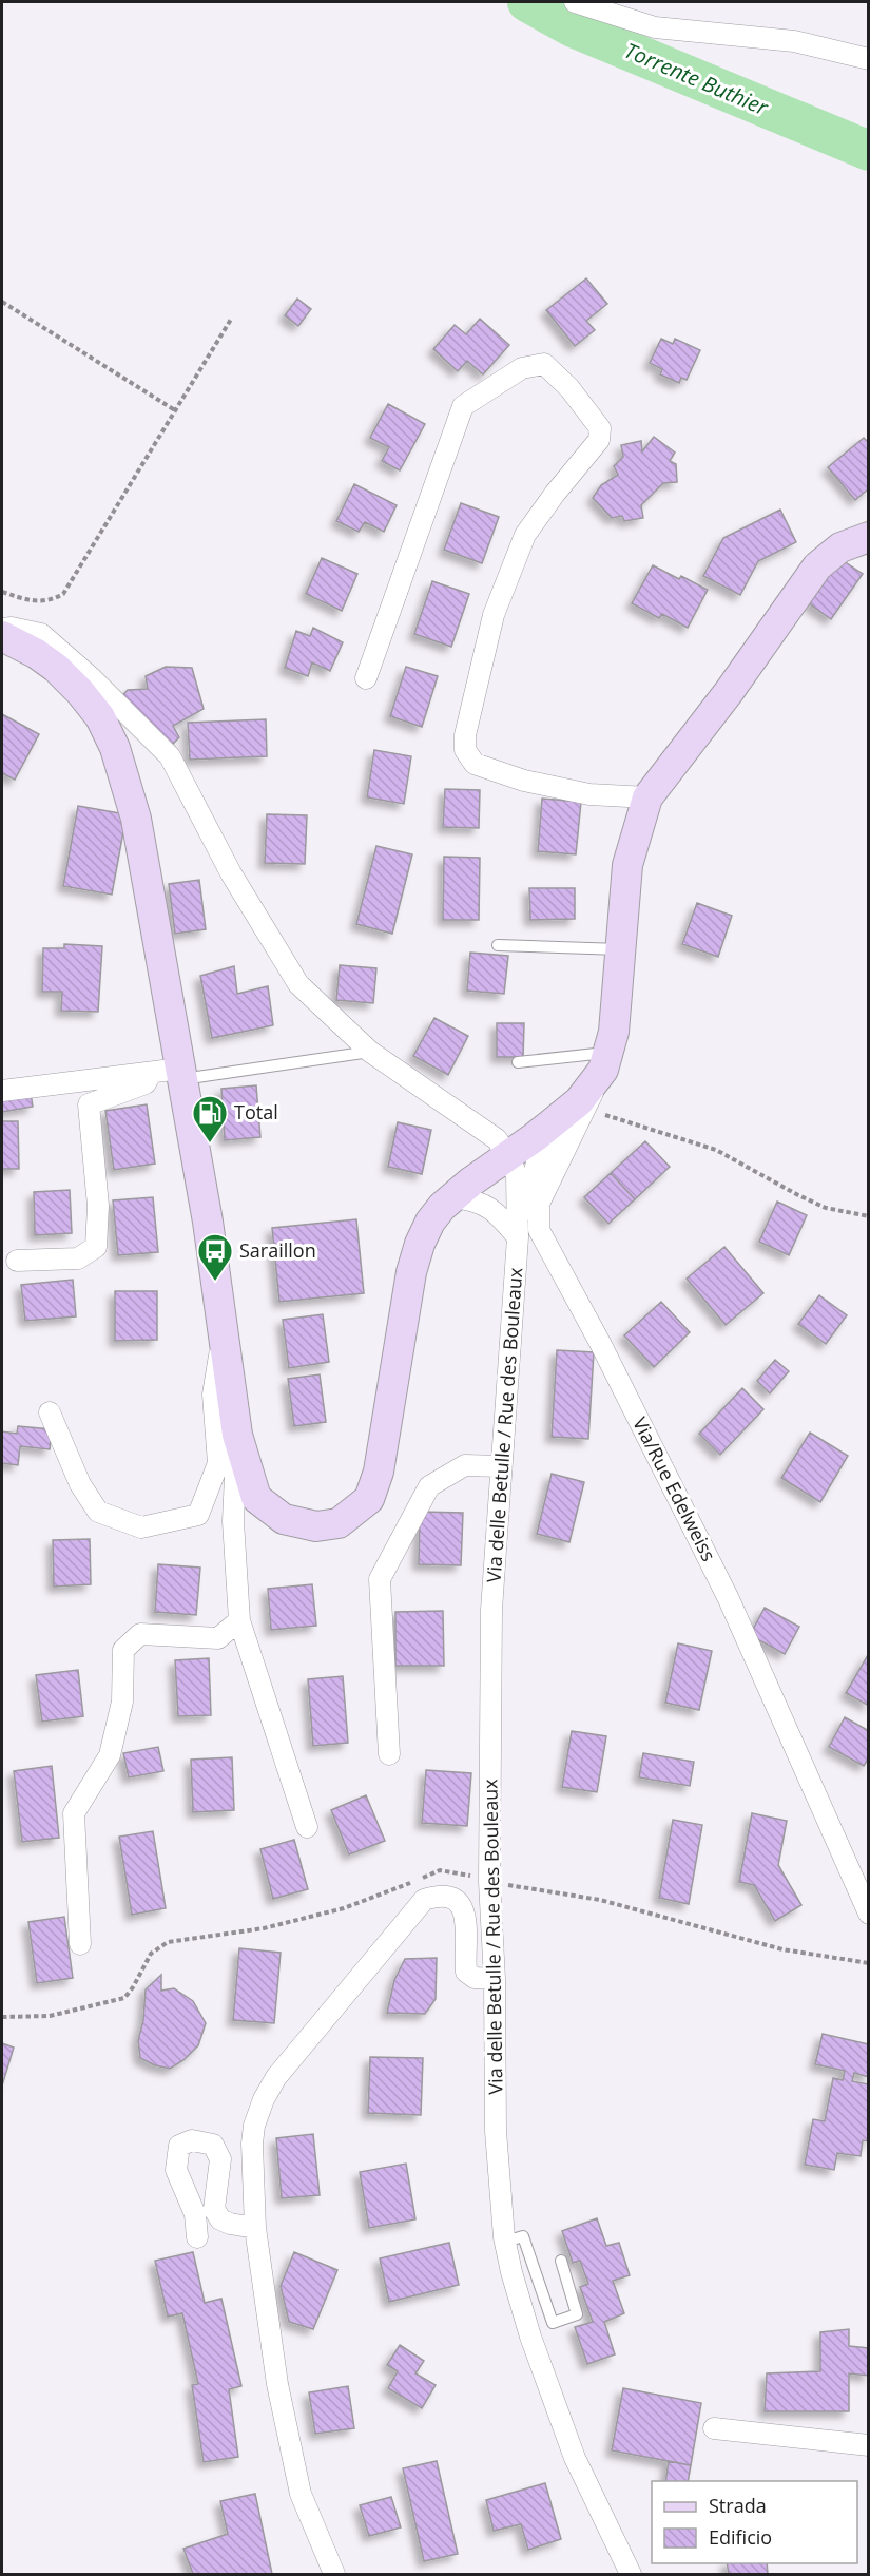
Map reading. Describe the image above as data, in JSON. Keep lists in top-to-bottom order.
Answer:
{
  "streets": {
    "street": ["Via delle Betulle / Rue des Bouleaux", "Via/Rue Edelweiss"]
  },
  "water": ["Torrente Buthier"],
  "places": {
    "fuel station": ["Total"],
    "bus stop": ["Saraillon"]
  },
  "legend": ["Strada", "Edificio"]
}
